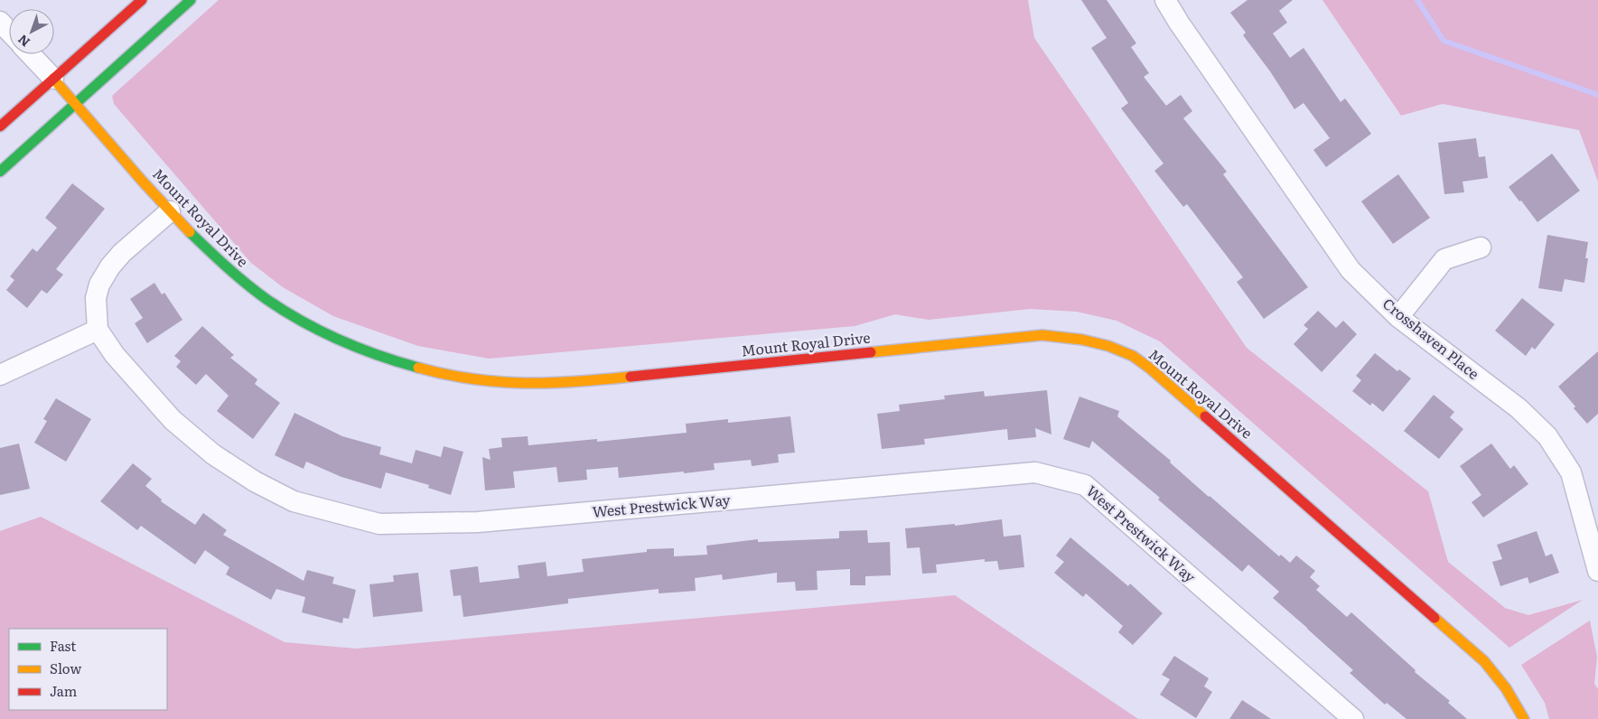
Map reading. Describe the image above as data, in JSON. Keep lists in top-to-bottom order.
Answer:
{
  "streets": {
    "street": ["Mount Royal Drive", "Crosshaven Place", "West Prestwick Way"]
  },
  "legend": ["Fast", "Slow", "Jam"],
  "north": "bottom left"
}
